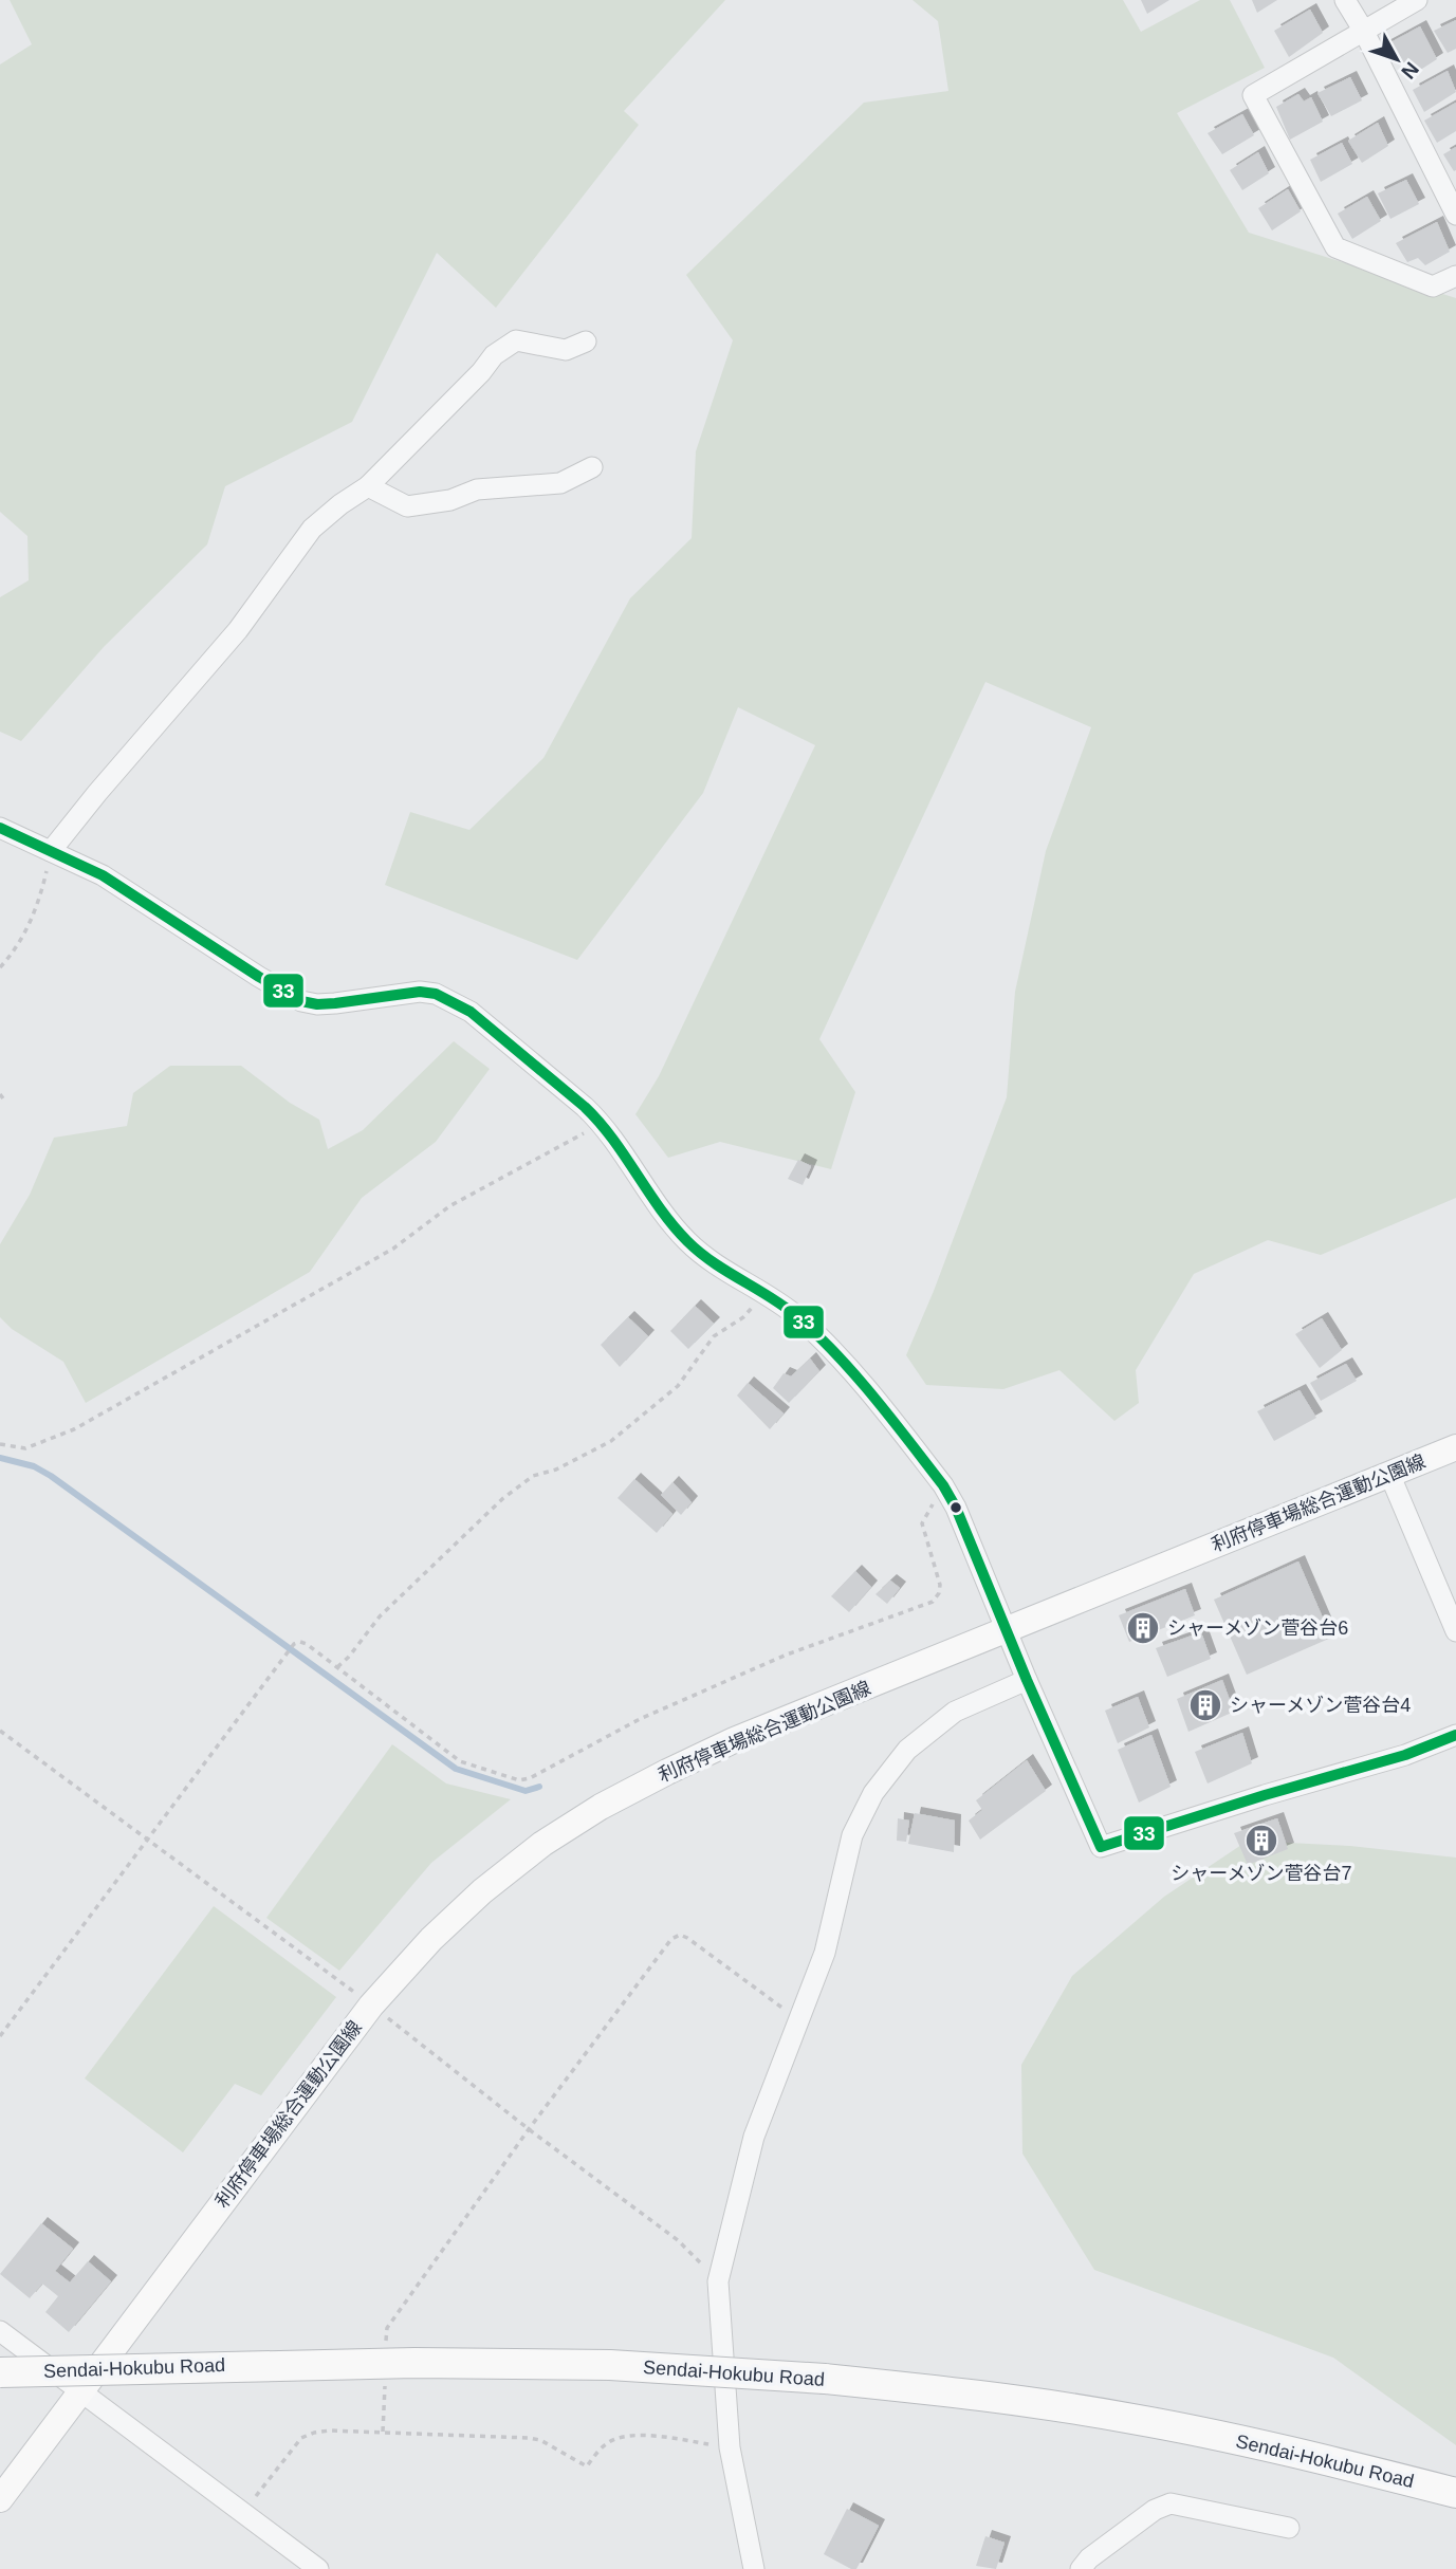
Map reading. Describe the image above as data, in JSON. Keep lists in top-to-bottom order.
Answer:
{
  "streets": {
    "highway": ["Sendai-Hokubu Road"],
    "main road": ["利府停車場総合運動公園線"]
  },
  "places": {
    "building": ["シャーメゾン菅谷台6", "シャーメゾン菅谷台4", "シャーメゾン菅谷台7"]
  },
  "lines": ["transit line 33"],
  "north": "bottom right"
}
